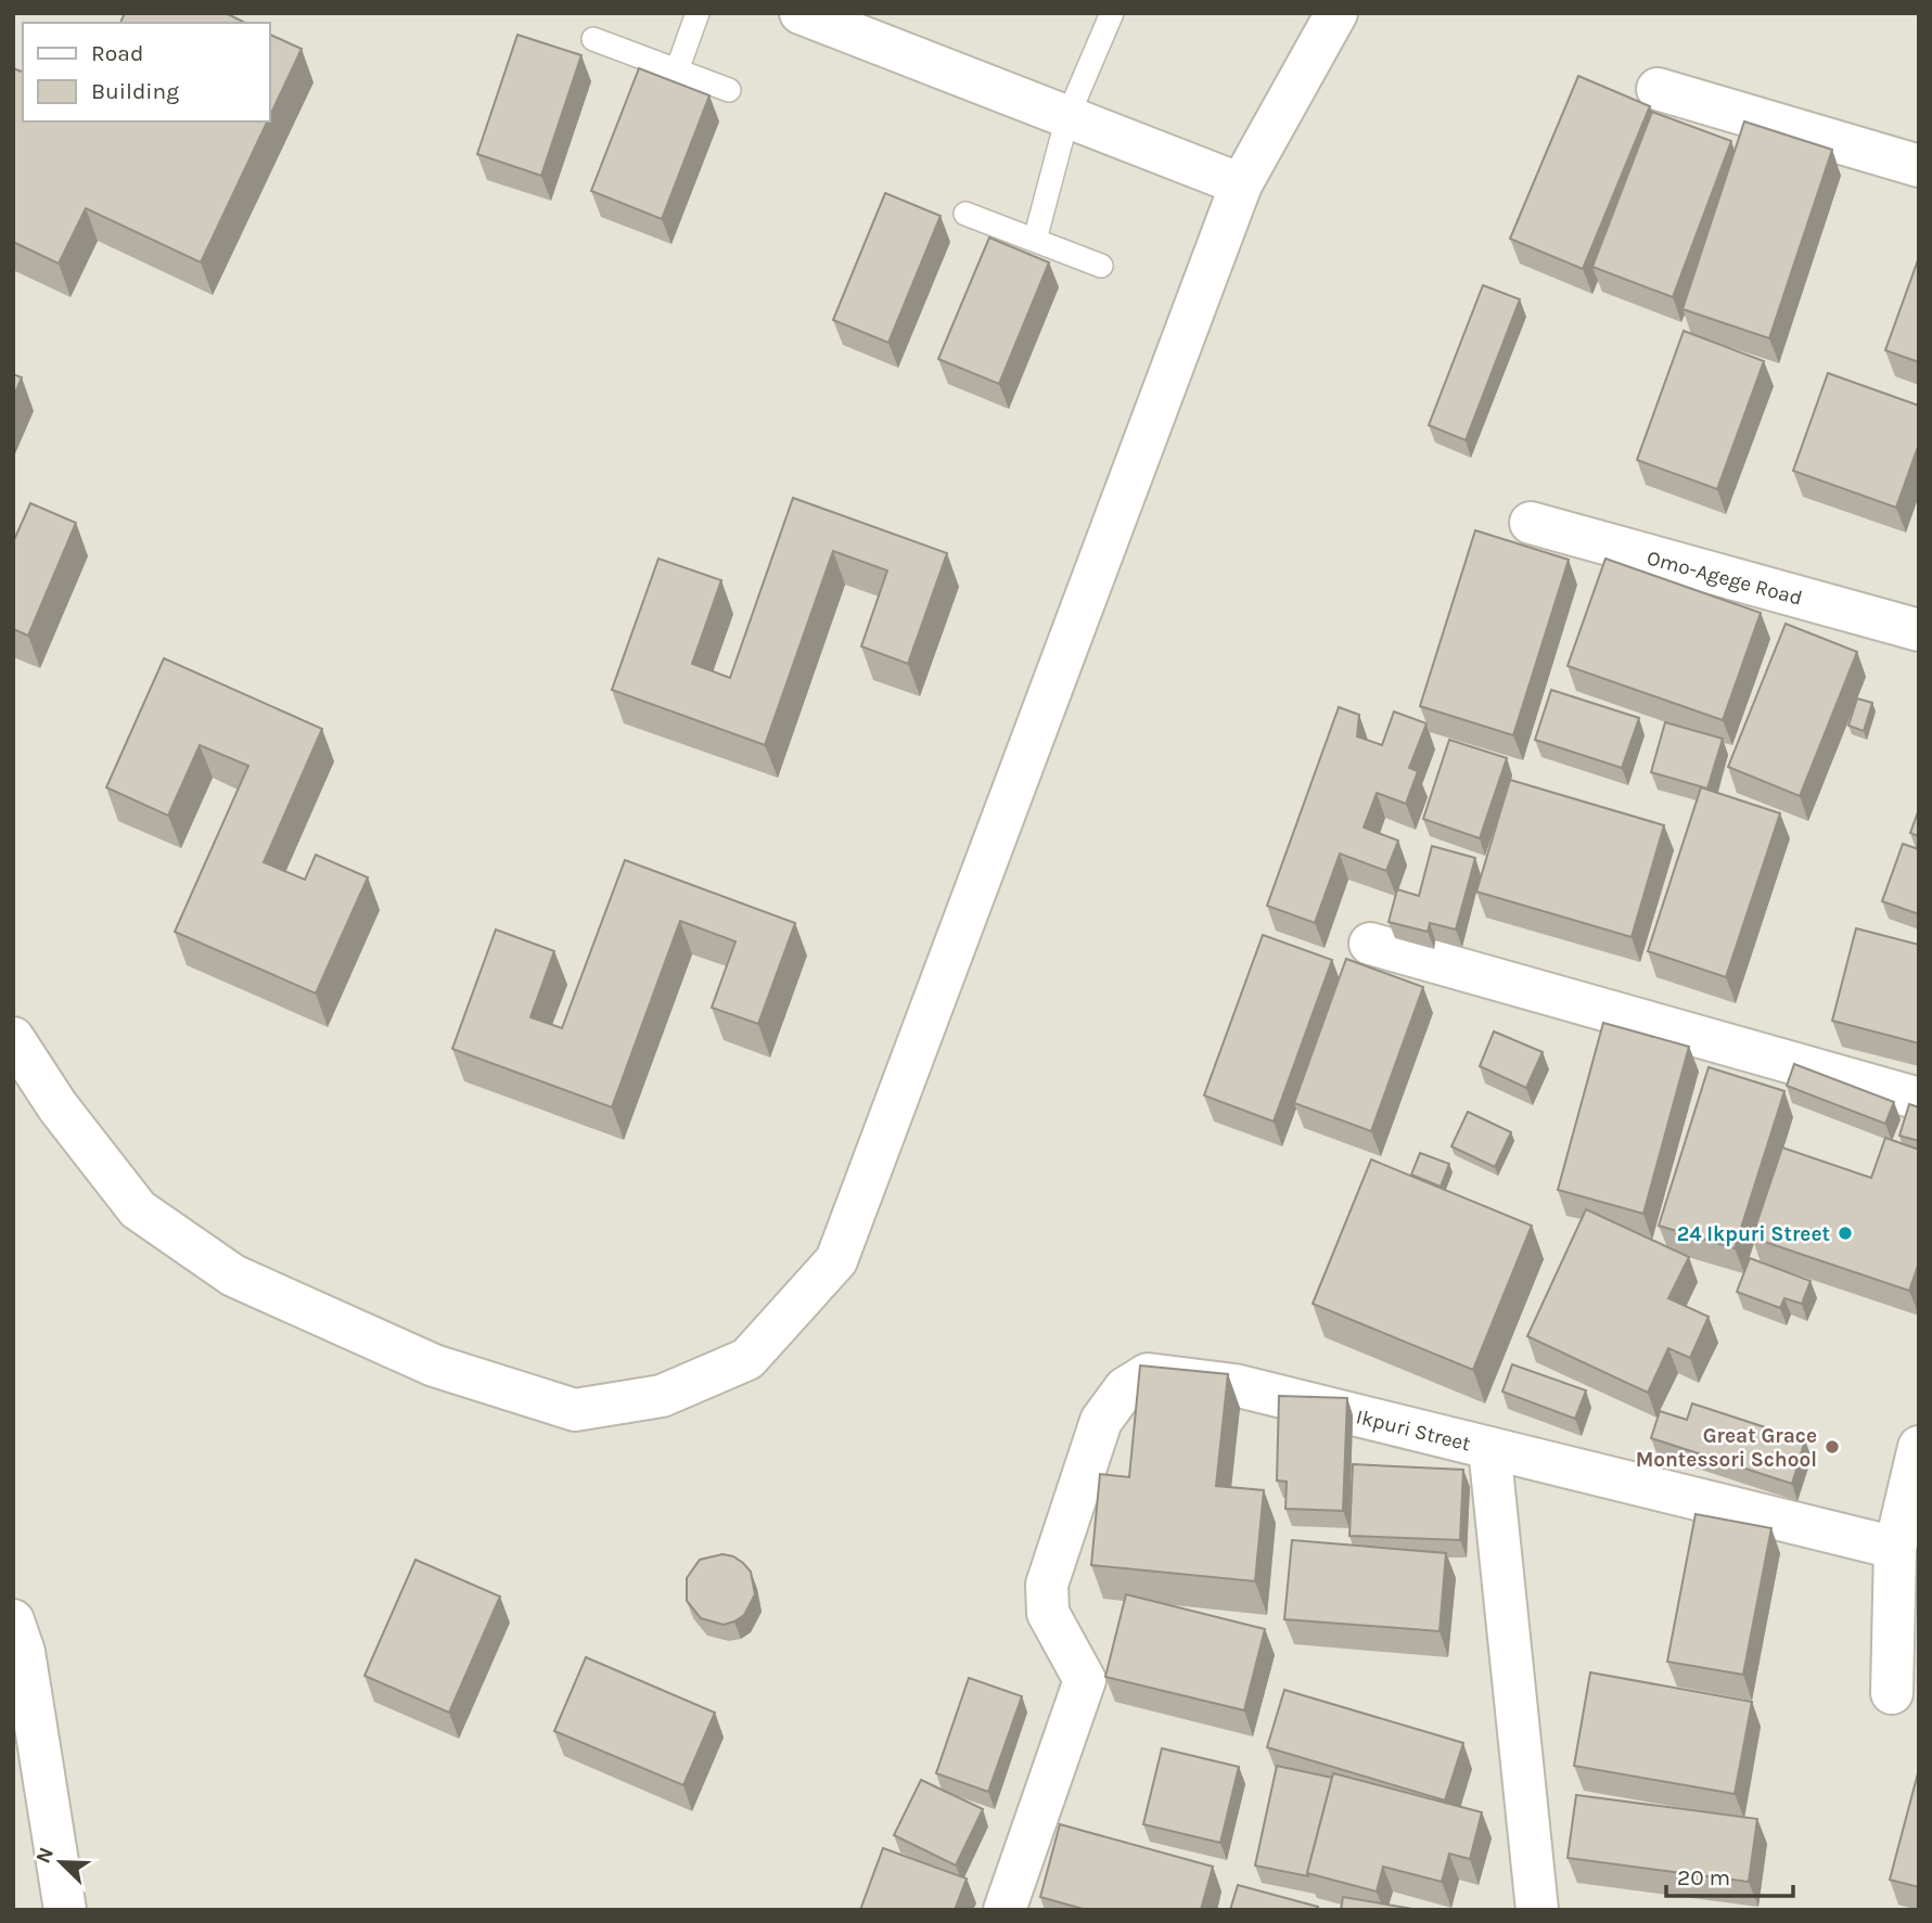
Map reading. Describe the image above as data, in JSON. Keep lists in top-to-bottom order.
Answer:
{
  "streets": {
    "street": ["Omo-Agege Road", "Ikpuri Street"]
  },
  "places": ["24 Ikpuri Street", "Great Grace Montessori School"],
  "legend": ["Road", "Building"],
  "scale_bar": "20 m",
  "north": "top left"
}
